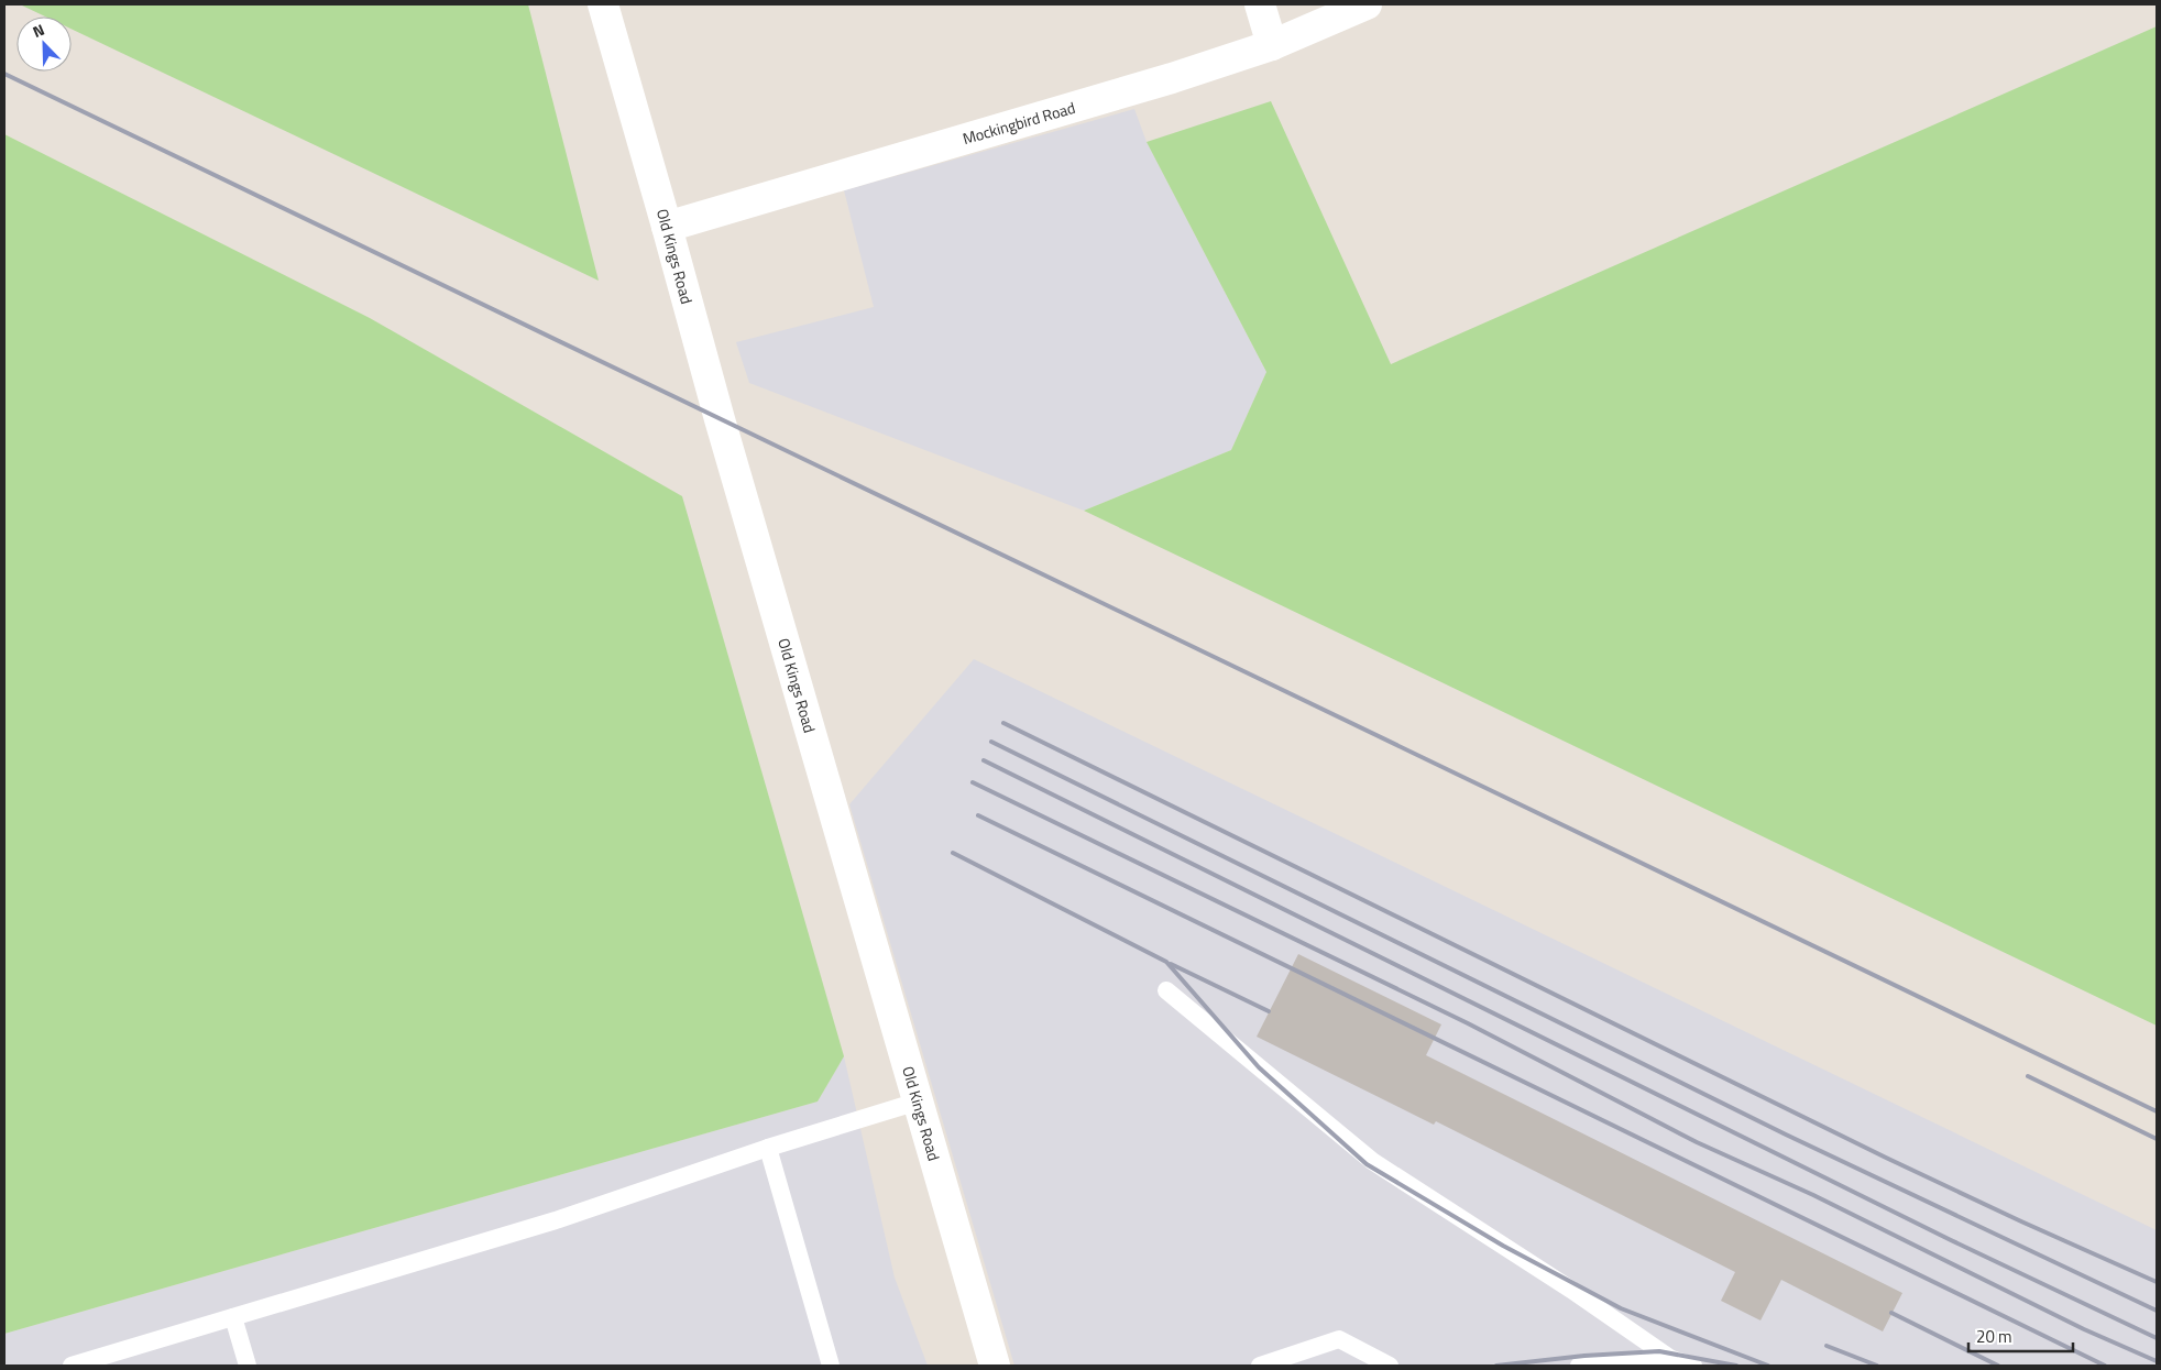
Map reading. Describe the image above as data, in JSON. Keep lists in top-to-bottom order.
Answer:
{
  "streets": {
    "street": ["Mockingbird Road", "Old Kings Road"]
  },
  "crossings": [
    ["Mockingbird Road", "Old Kings Road"]
  ],
  "scale_bar": "20 m",
  "north": "top left"
}
